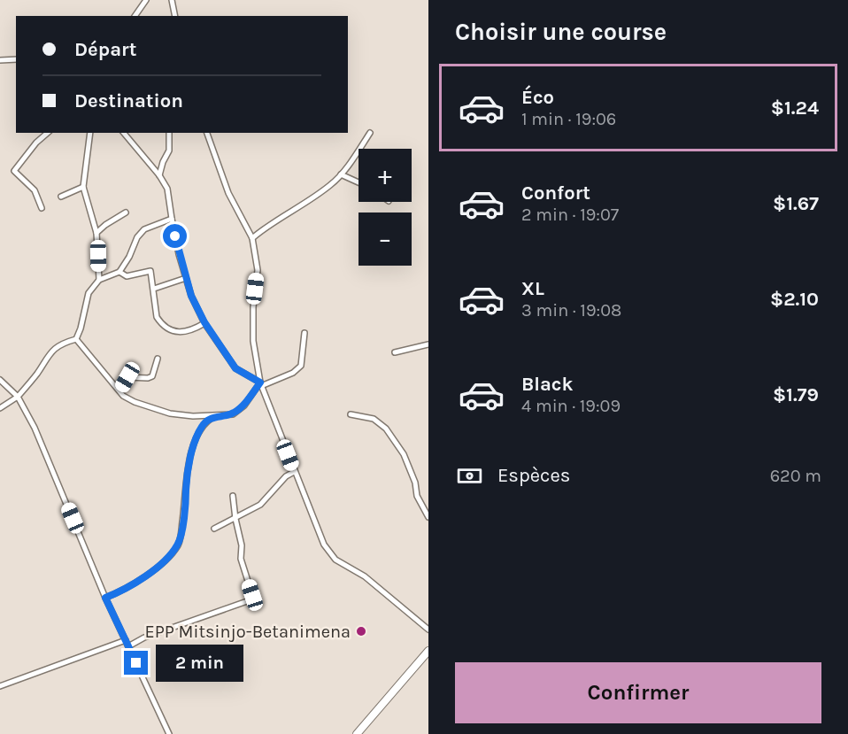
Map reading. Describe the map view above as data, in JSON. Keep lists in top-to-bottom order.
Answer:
{
  "places": ["EPP Mitsinjo-Betanimena"],
  "page": {
    "heading": "Choisir une course",
    "banner": ["Départ", "Destination"],
    "list": [
      {
        "name": "Éco",
        "note": "1 min · 19:06",
        "value": "$1.24"
      },
      {
        "name": "Confort",
        "note": "2 min · 19:07",
        "value": "$1.67"
      },
      {
        "name": "XL",
        "note": "3 min · 19:08",
        "value": "$2.10"
      },
      {
        "name": "Black",
        "note": "4 min · 19:09",
        "value": "$1.79"
      }
    ],
    "map_buttons": ["+", "−"],
    "pay": ["Espèces", "620 m"],
    "bubble": "2 min",
    "buttons": "Confirmer"
  }
}
